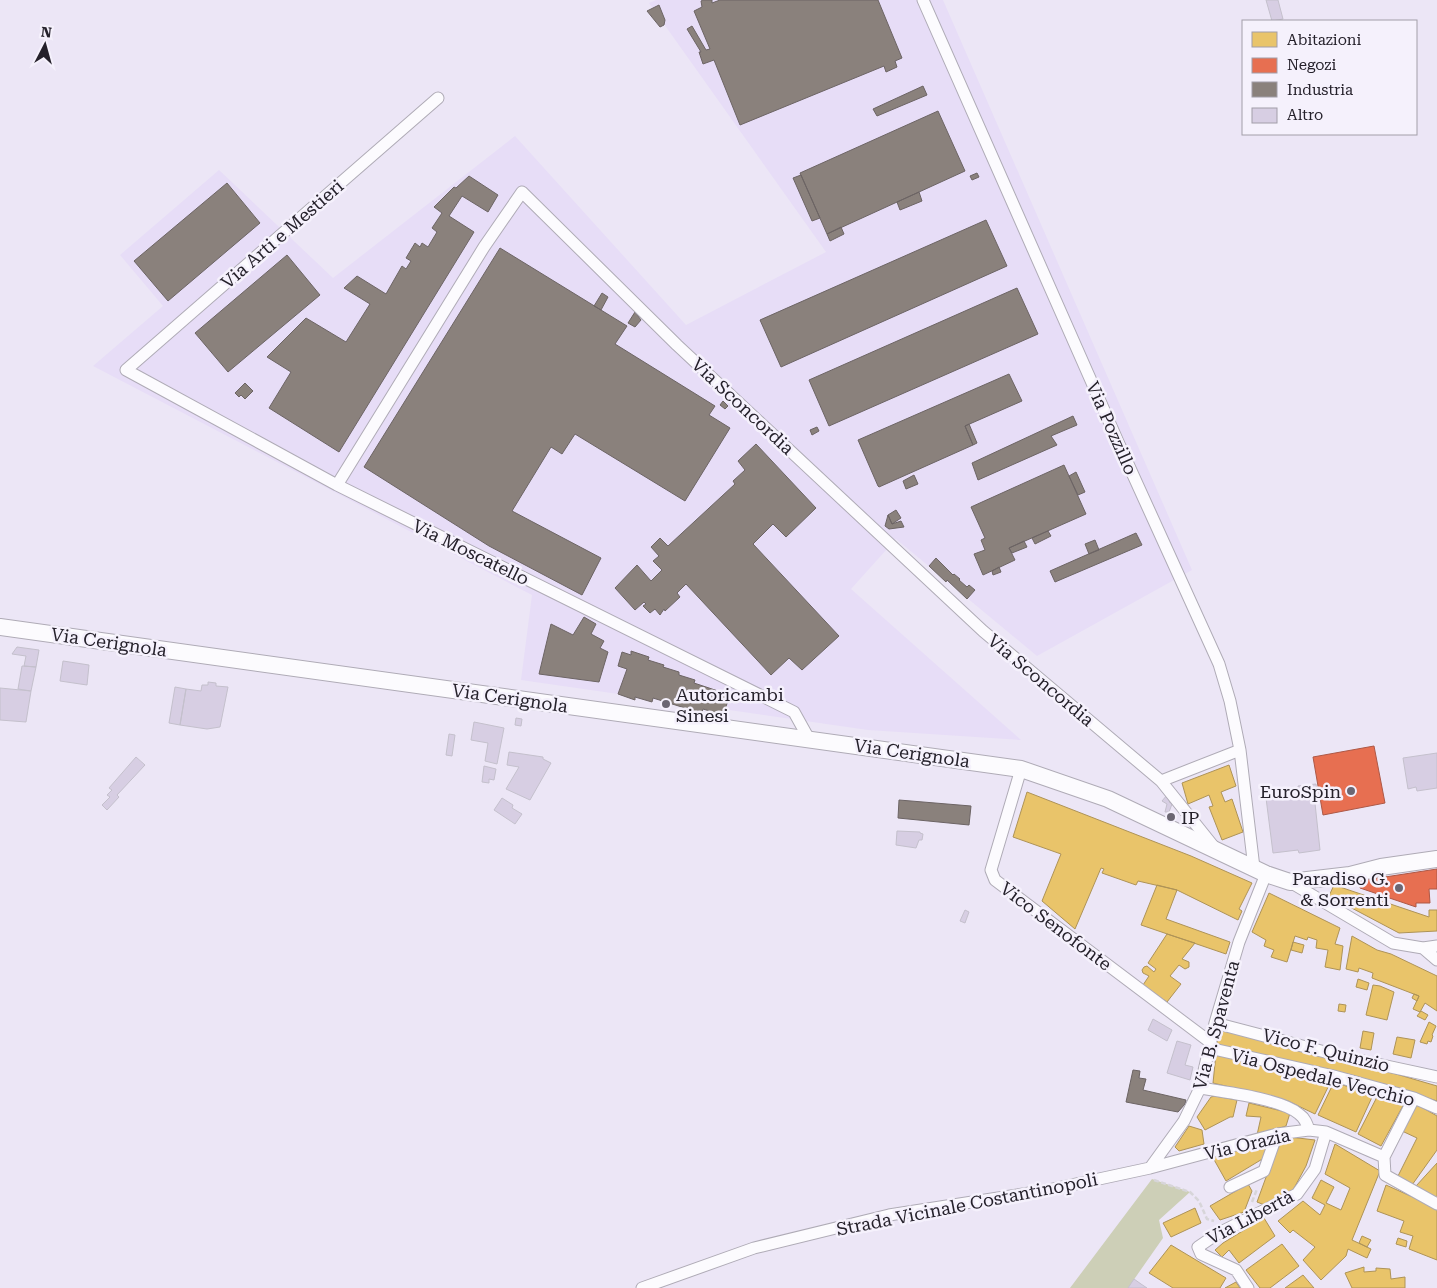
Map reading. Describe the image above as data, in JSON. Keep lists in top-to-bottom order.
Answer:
{
  "streets": {
    "street": [
      "Via Arti e Mestieri",
      "Via Sconcordia",
      "Via Pozzillo",
      "Via Moscatello",
      "Via Cerignola",
      "Vico Senofonte",
      "Via B. Spaventa",
      "Vico F. Quinzio",
      "Via Ospedale Vecchio",
      "Via Orazia",
      "Strada Vicinale Costantinopoli",
      "Via Libertà"
    ]
  },
  "crossings": [
    ["Via Arti e Mestieri", "Via Moscatello"],
    ["Via Sconcordia", "Via Moscatello"],
    ["Via Sconcordia", "Via Cerignola"],
    ["Via Pozzillo", "Via Cerignola"],
    ["Via Pozzillo", "Via B. Spaventa"],
    ["Via Moscatello", "Via Cerignola"],
    ["Via Cerignola", "Vico Senofonte"],
    ["Via Cerignola", "Via B. Spaventa"],
    ["Vico Senofonte", "Via B. Spaventa"],
    ["Vico Senofonte", "Via Ospedale Vecchio"],
    ["Via B. Spaventa", "Vico F. Quinzio"],
    ["Via B. Spaventa", "Via Ospedale Vecchio"],
    ["Via B. Spaventa", "Via Orazia"],
    ["Via B. Spaventa", "Strada Vicinale Costantinopoli"],
    ["Via Orazia", "Strada Vicinale Costantinopoli"],
    ["Via Orazia", "Via Libertà"]
  ],
  "places": [
    "Autoricambi Sinesi",
    "EuroSpin",
    "IP",
    "Paradiso G. & Sorrenti"
  ],
  "legend": [
    "Abitazioni",
    "Negozi",
    "Industria",
    "Altro"
  ],
  "north": "top"
}
